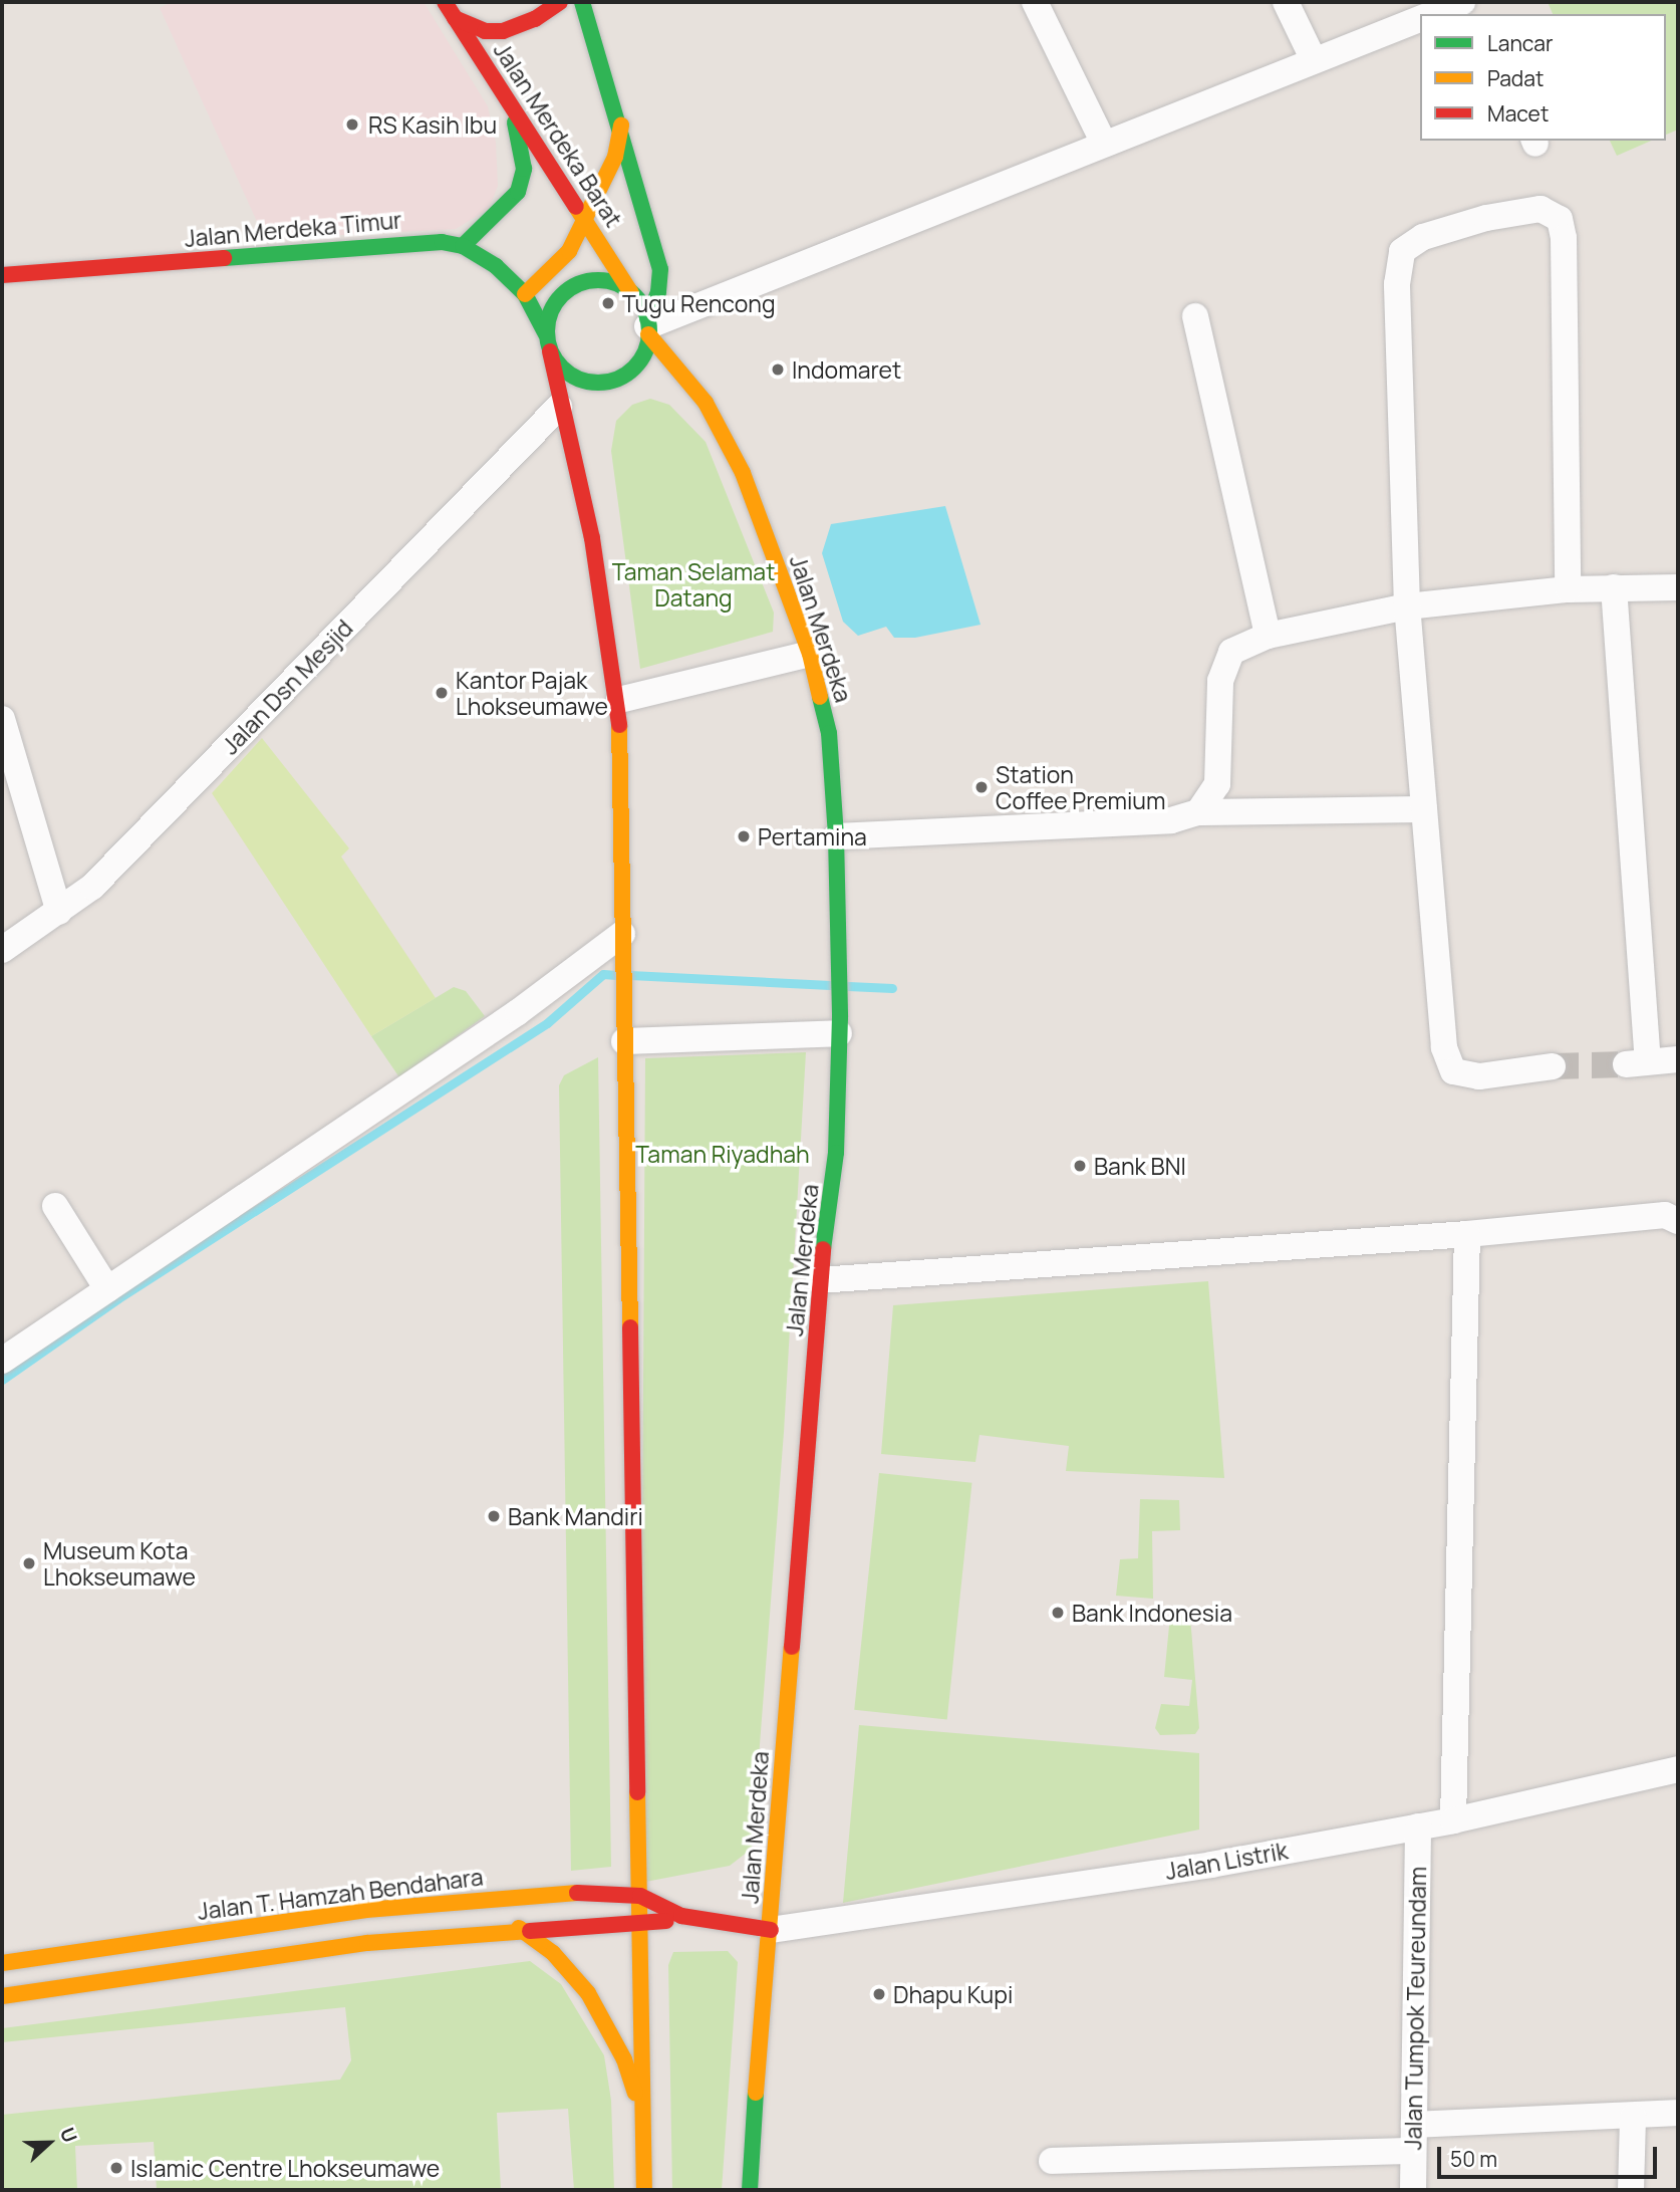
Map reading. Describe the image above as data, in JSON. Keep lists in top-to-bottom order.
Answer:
{
  "streets": {
    "main road": [
      "Jalan Merdeka Barat",
      "Jalan Merdeka Timur",
      "Jalan Merdeka",
      "Jalan T. Hamzah Bendahara"
    ],
    "street": ["Jalan Dsn Mesjid", "Jalan Listrik", "Jalan Tumpok Teureundam"]
  },
  "crossings": [
    ["Jalan Merdeka Barat", "Jalan Merdeka Timur"],
    ["Jalan Merdeka Barat", "Jalan Merdeka"],
    ["Jalan Merdeka Timur", "Jalan Merdeka"],
    ["Jalan Merdeka", "Jalan Listrik"],
    ["Jalan Merdeka", "Jalan T. Hamzah Bendahara"],
    ["Jalan Listrik", "Jalan T. Hamzah Bendahara"],
    ["Jalan Listrik", "Jalan Tumpok Teureundam"]
  ],
  "parks": ["Taman Selamat Datang", "Taman Riyadhah"],
  "places": [
    "RS Kasih Ibu",
    "Tugu Rencong",
    "Indomaret",
    "Kantor Pajak Lhokseumawe",
    "Station Coffee Premium",
    "Pertamina",
    "Bank BNI",
    "Bank Mandiri",
    "Museum Kota Lhokseumawe",
    "Bank Indonesia",
    "Dhapu Kupi",
    "Islamic Centre Lhokseumawe"
  ],
  "legend": ["Lancar", "Padat", "Macet"],
  "scale_bar": "50 m",
  "north": "right"
}
